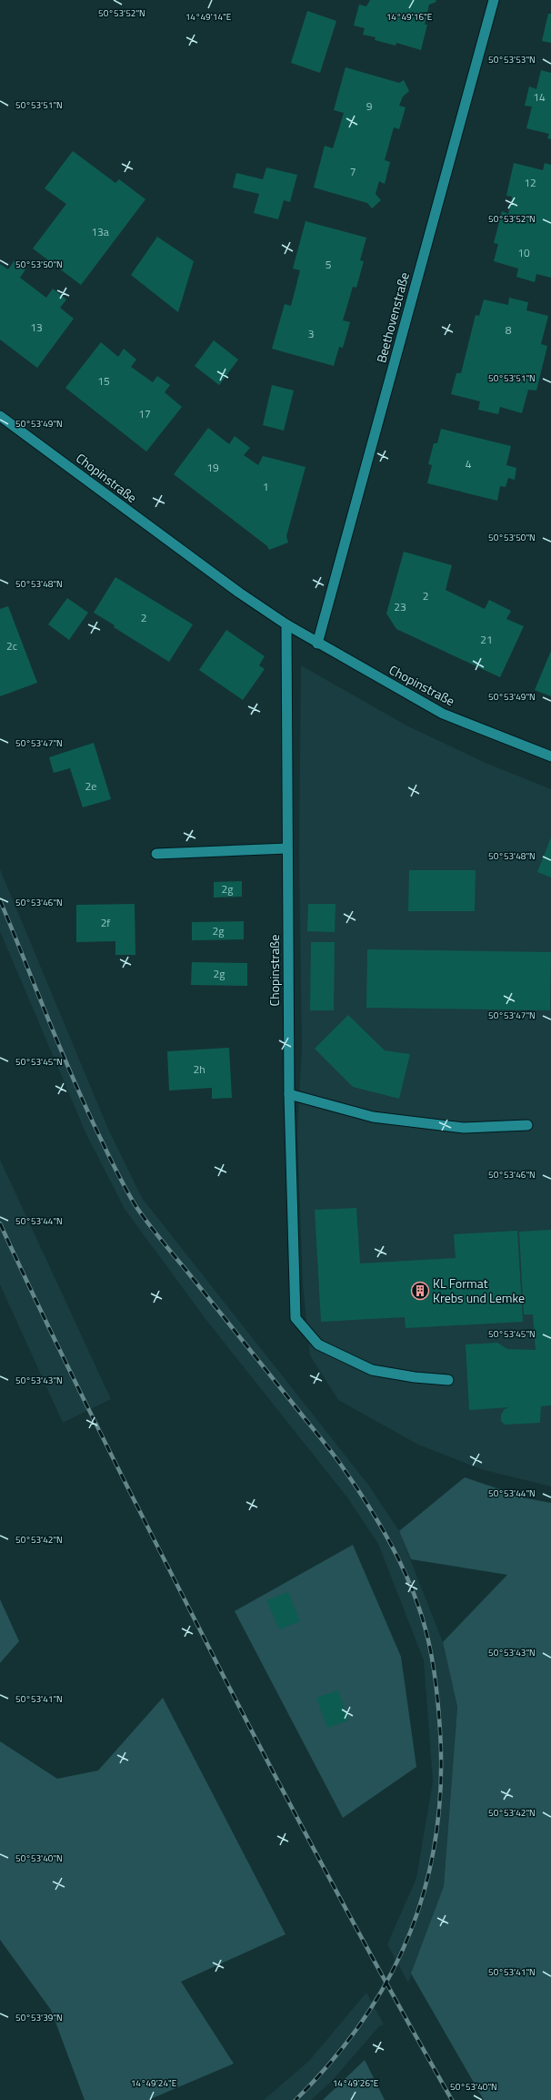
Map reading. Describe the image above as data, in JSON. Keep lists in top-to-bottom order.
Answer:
{
  "streets": {
    "street": ["Beethovenstraße", "Chopinstraße"]
  },
  "crossings": [
    ["Beethovenstraße", "Chopinstraße"]
  ],
  "places": {
    "building": ["KL Format Krebs und Lemke"]
  },
  "house_numbers": [
    "14",
    "9",
    "7",
    "12",
    "13a",
    "10",
    "5",
    "13",
    "8",
    "3",
    "15",
    "17",
    "4",
    "19",
    "1",
    "2",
    "23",
    "2",
    "21",
    "2c",
    "2e",
    "2g",
    "2f",
    "2g",
    "2g",
    "2h"
  ],
  "coordinates": [
    "50°53'52\"N",
    "14°49'14\"E",
    "14°49'16\"E",
    "50°53'53\"N",
    "50°53'51\"N",
    "50°53'50\"N",
    "50°53'49\"N",
    "50°53'48\"N",
    "50°53'47\"N",
    "50°53'46\"N",
    "50°53'45\"N",
    "50°53'44\"N",
    "50°53'43\"N",
    "50°53'42\"N",
    "50°53'41\"N",
    "50°53'40\"N",
    "50°53'39\"N",
    "14°49'24\"E",
    "14°49'26\"E"
  ]
}
